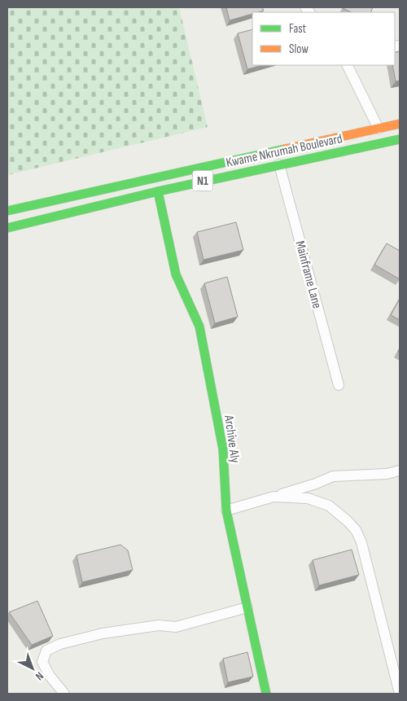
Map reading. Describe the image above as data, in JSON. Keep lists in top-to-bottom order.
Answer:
{
  "streets": {
    "main road": ["Kwame Nkrumah Boulevard", "N1", "Archive Aly"],
    "street": ["Mainframe Lane"]
  },
  "crossings": [
    ["Kwame Nkrumah Boulevard", "Mainframe Lane"],
    ["Kwame Nkrumah Boulevard", "Archive Aly"]
  ],
  "legend": ["Fast", "Slow"],
  "north": "bottom right"
}
